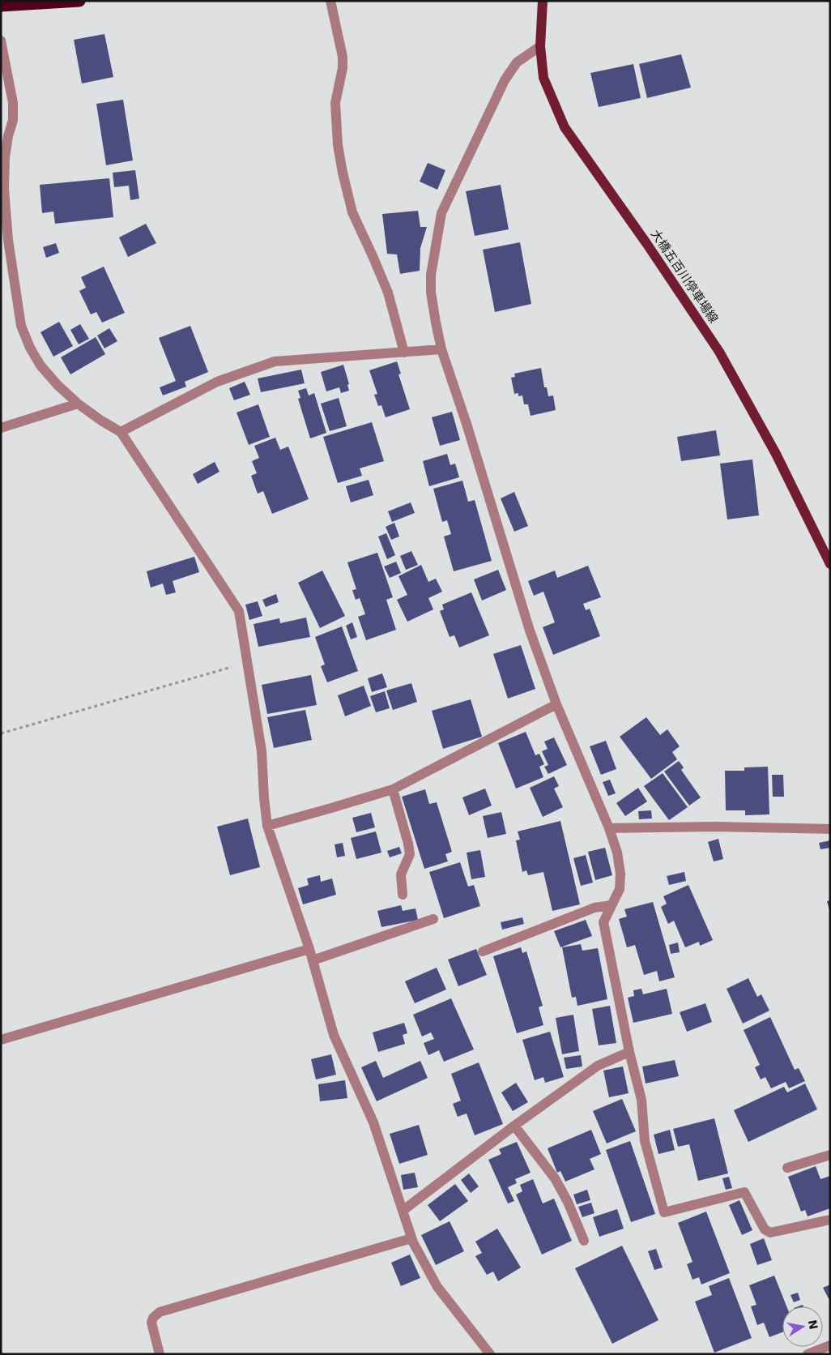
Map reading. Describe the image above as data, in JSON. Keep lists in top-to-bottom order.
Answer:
{
  "streets": {
    "main road": ["大橋五百川停車場線"]
  },
  "north": "right"
}
